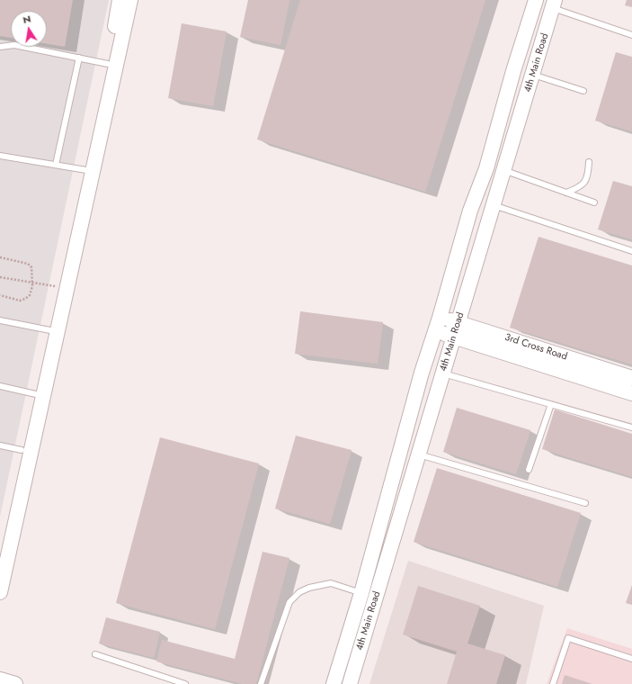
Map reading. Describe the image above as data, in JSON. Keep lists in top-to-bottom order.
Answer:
{
  "streets": {
    "street": ["4th Main Road", "3rd Cross Road"]
  },
  "crossings": [
    ["4th Main Road", "3rd Cross Road"]
  ],
  "north": "top"
}
